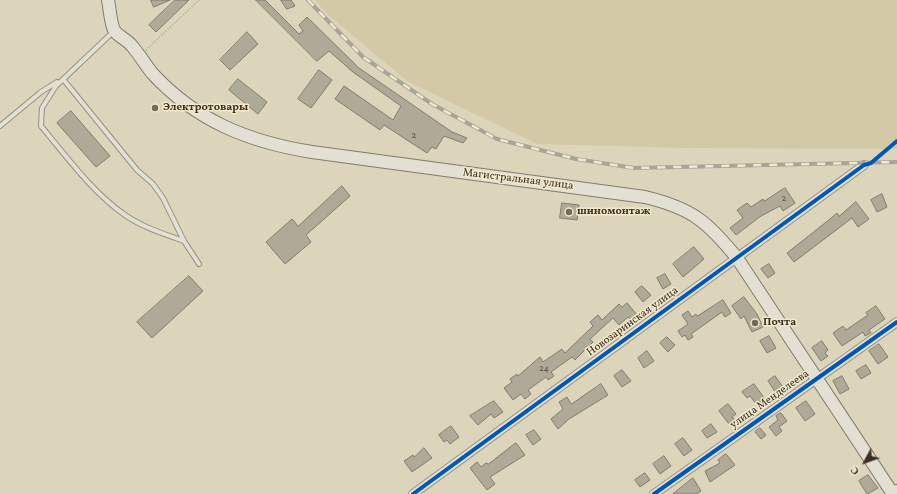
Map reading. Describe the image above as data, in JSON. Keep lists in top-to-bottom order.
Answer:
{
  "streets": {
    "main road": ["Магистральная улица"],
    "street": ["Новозаринская улица", "улица Менделеева"]
  },
  "crossings": [
    ["Магистральная улица", "Новозаринская улица"],
    ["Магистральная улица", "улица Менделеева"]
  ],
  "places": ["Электротовары", "шиномонтаж", "Почта"],
  "house_numbers": ["2", "2", "24"],
  "north": "bottom left"
}
